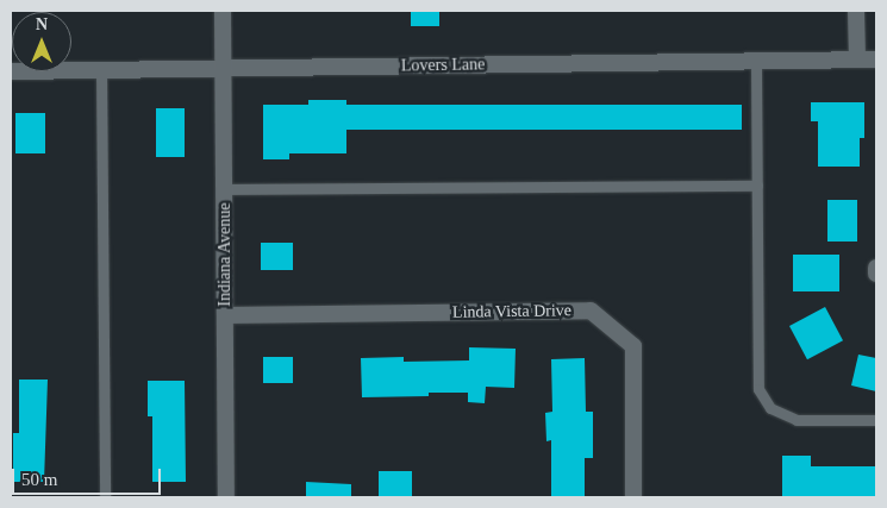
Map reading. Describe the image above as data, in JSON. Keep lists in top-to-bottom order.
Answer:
{
  "streets": {
    "street": ["Lovers Lane", "Indiana Avenue", "Linda Vista Drive"]
  },
  "crossings": [
    ["Lovers Lane", "Indiana Avenue"],
    ["Indiana Avenue", "Linda Vista Drive"]
  ],
  "scale_bar": "50 m",
  "north": "top"
}
